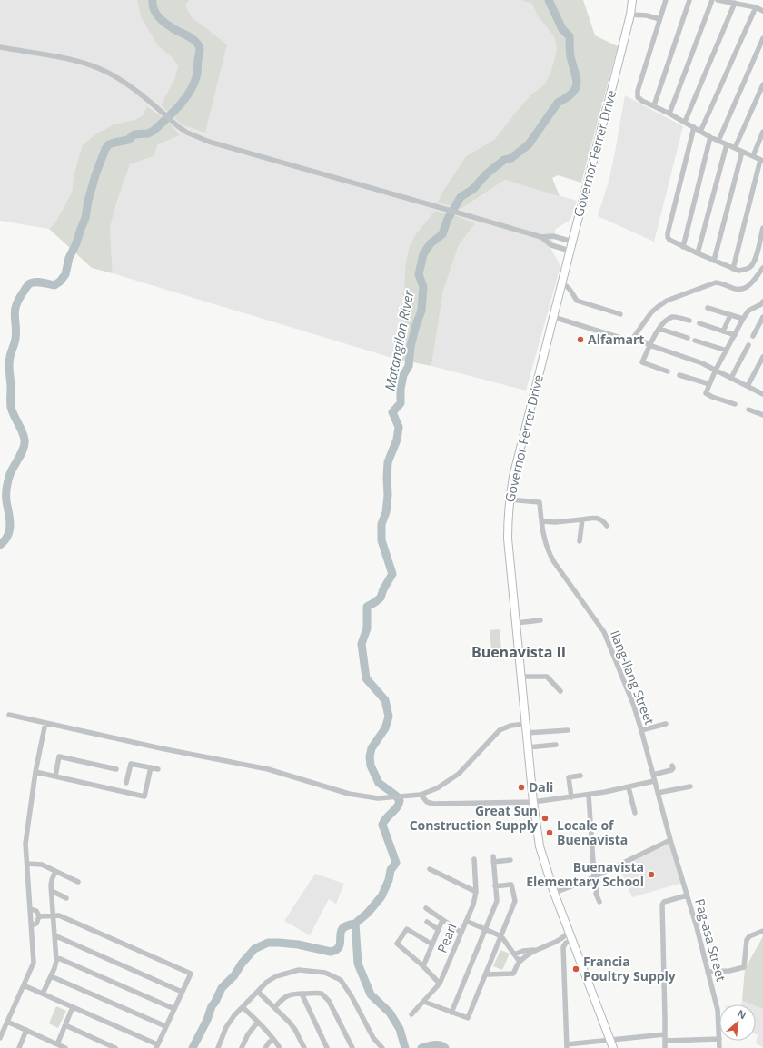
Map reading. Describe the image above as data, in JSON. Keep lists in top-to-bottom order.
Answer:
{
  "streets": {
    "main road": ["Governor Ferrer Drive"],
    "street": ["Ilang-ilang Street", "Pearl", "Pag-asa Street"]
  },
  "crossings": [
    ["Governor Ferrer Drive", "Ilang-ilang Street"],
    ["Ilang-ilang Street", "Pag-asa Street"]
  ],
  "districts": ["Buenavista II"],
  "water": ["Matangilan River"],
  "places": [
    "Alfamart",
    "Dali",
    "Great Sun Construction Supply",
    "Locale of Buenavista",
    "Buenavista Elementary School",
    "Francia Poultry Supply"
  ],
  "north": "top right"
}
